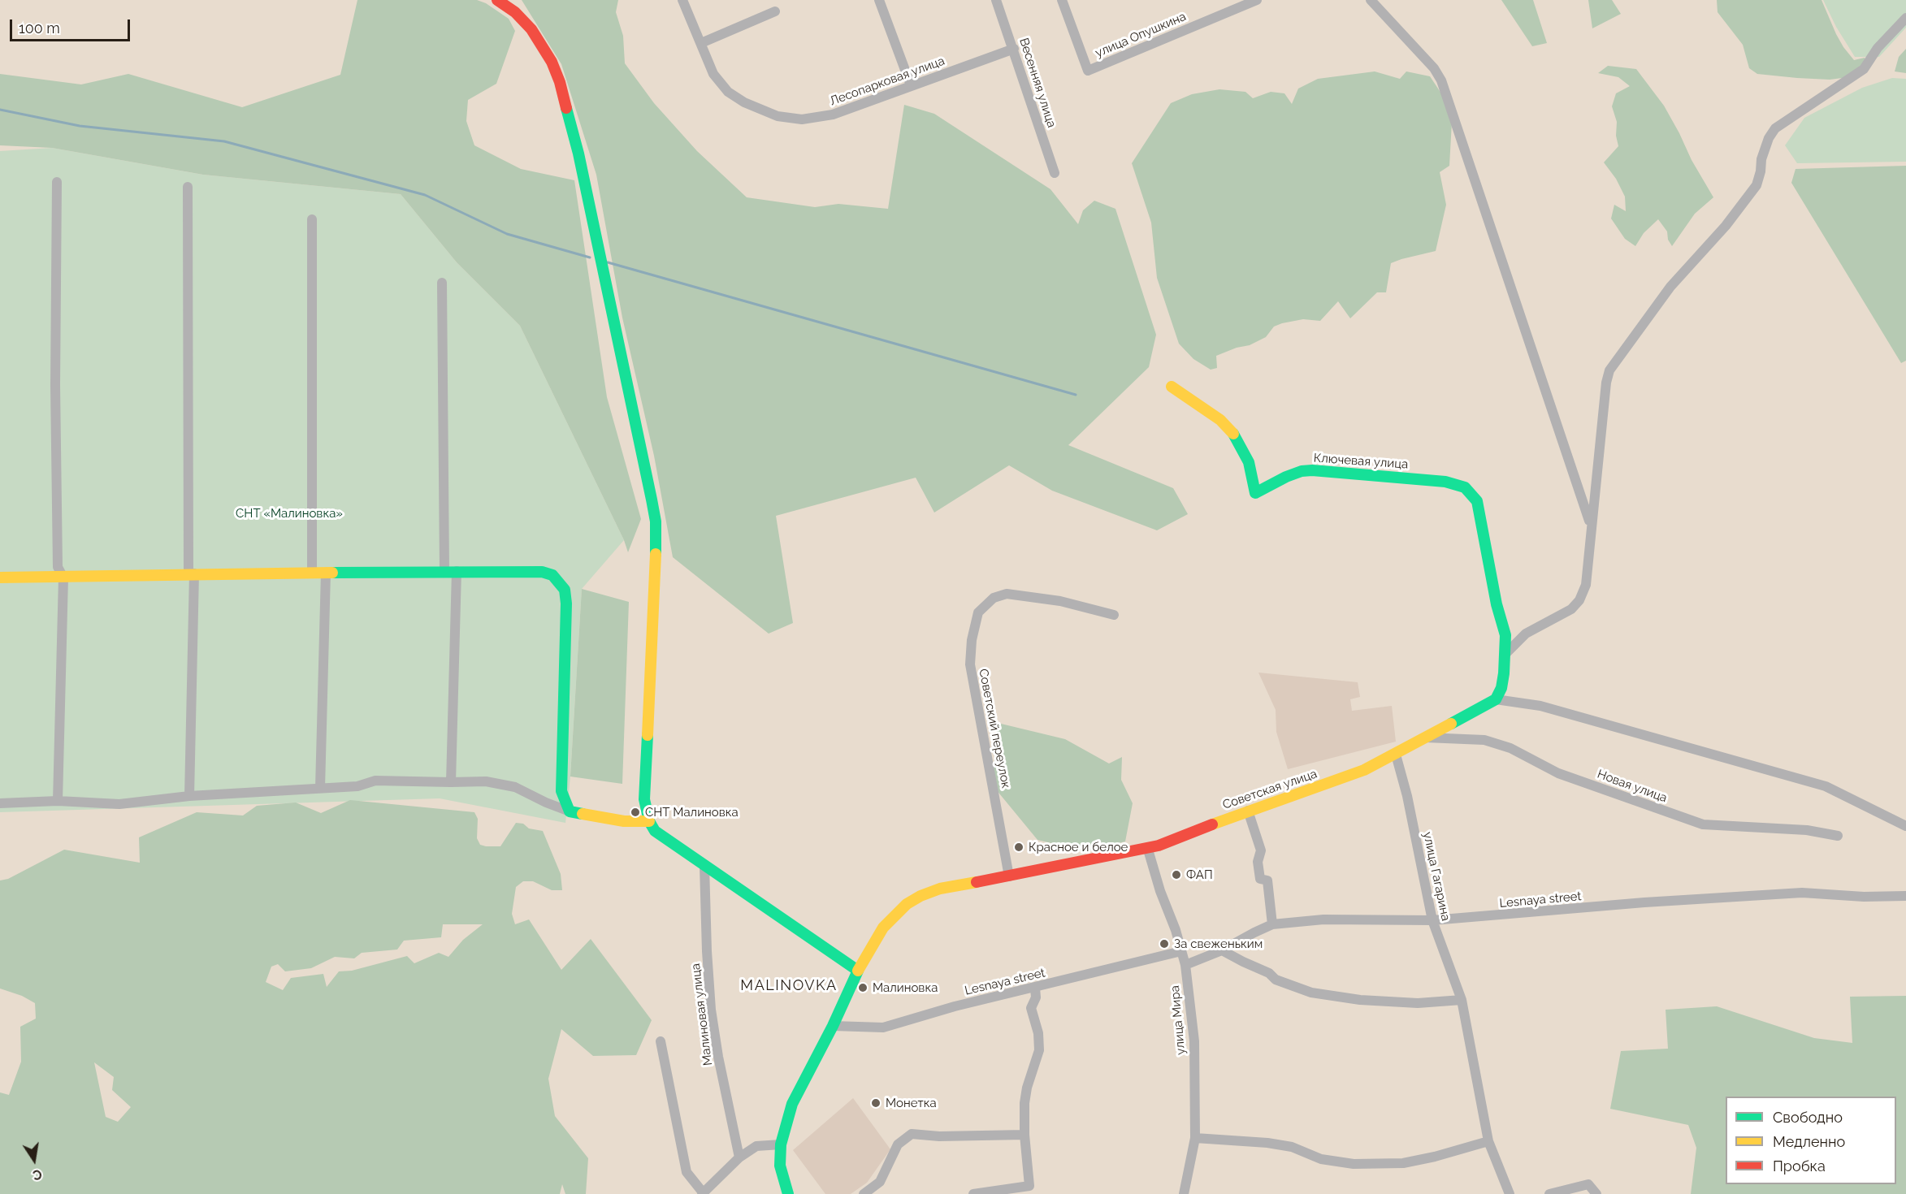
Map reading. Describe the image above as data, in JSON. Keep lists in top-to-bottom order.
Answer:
{
  "streets": {
    "street": [
      "улица Опушкина",
      "Лесопарковая улица",
      "Весенняя улица",
      "Ключевая улица",
      "Советский переулок",
      "Новая улица",
      "Советская улица",
      "улица Гагарина",
      "Lesnaya street",
      "Малиновая улица",
      "улица Мира"
    ]
  },
  "crossings": [
    ["Лесопарковая улица", "Весенняя улица"],
    ["Советский переулок", "Советская улица"],
    ["Новая улица", "Советская улица"],
    ["Советская улица", "улица Гагарина"],
    ["Советская улица", "Lesnaya street"],
    ["Советская улица", "улица Мира"],
    ["улица Гагарина", "Lesnaya street"],
    ["Lesnaya street", "улица Мира"]
  ],
  "districts": ["MALINOVKA"],
  "parks": ["СНТ «Малиновка»"],
  "places": [
    "СНТ Малиновка",
    "Красное и белое",
    "ФАП",
    "За свеженьким",
    "Малиновка",
    "Монетка"
  ],
  "legend": ["Свободно", "Медленно", "Пробка"],
  "scale_bar": "100 m",
  "north": "bottom"
}
